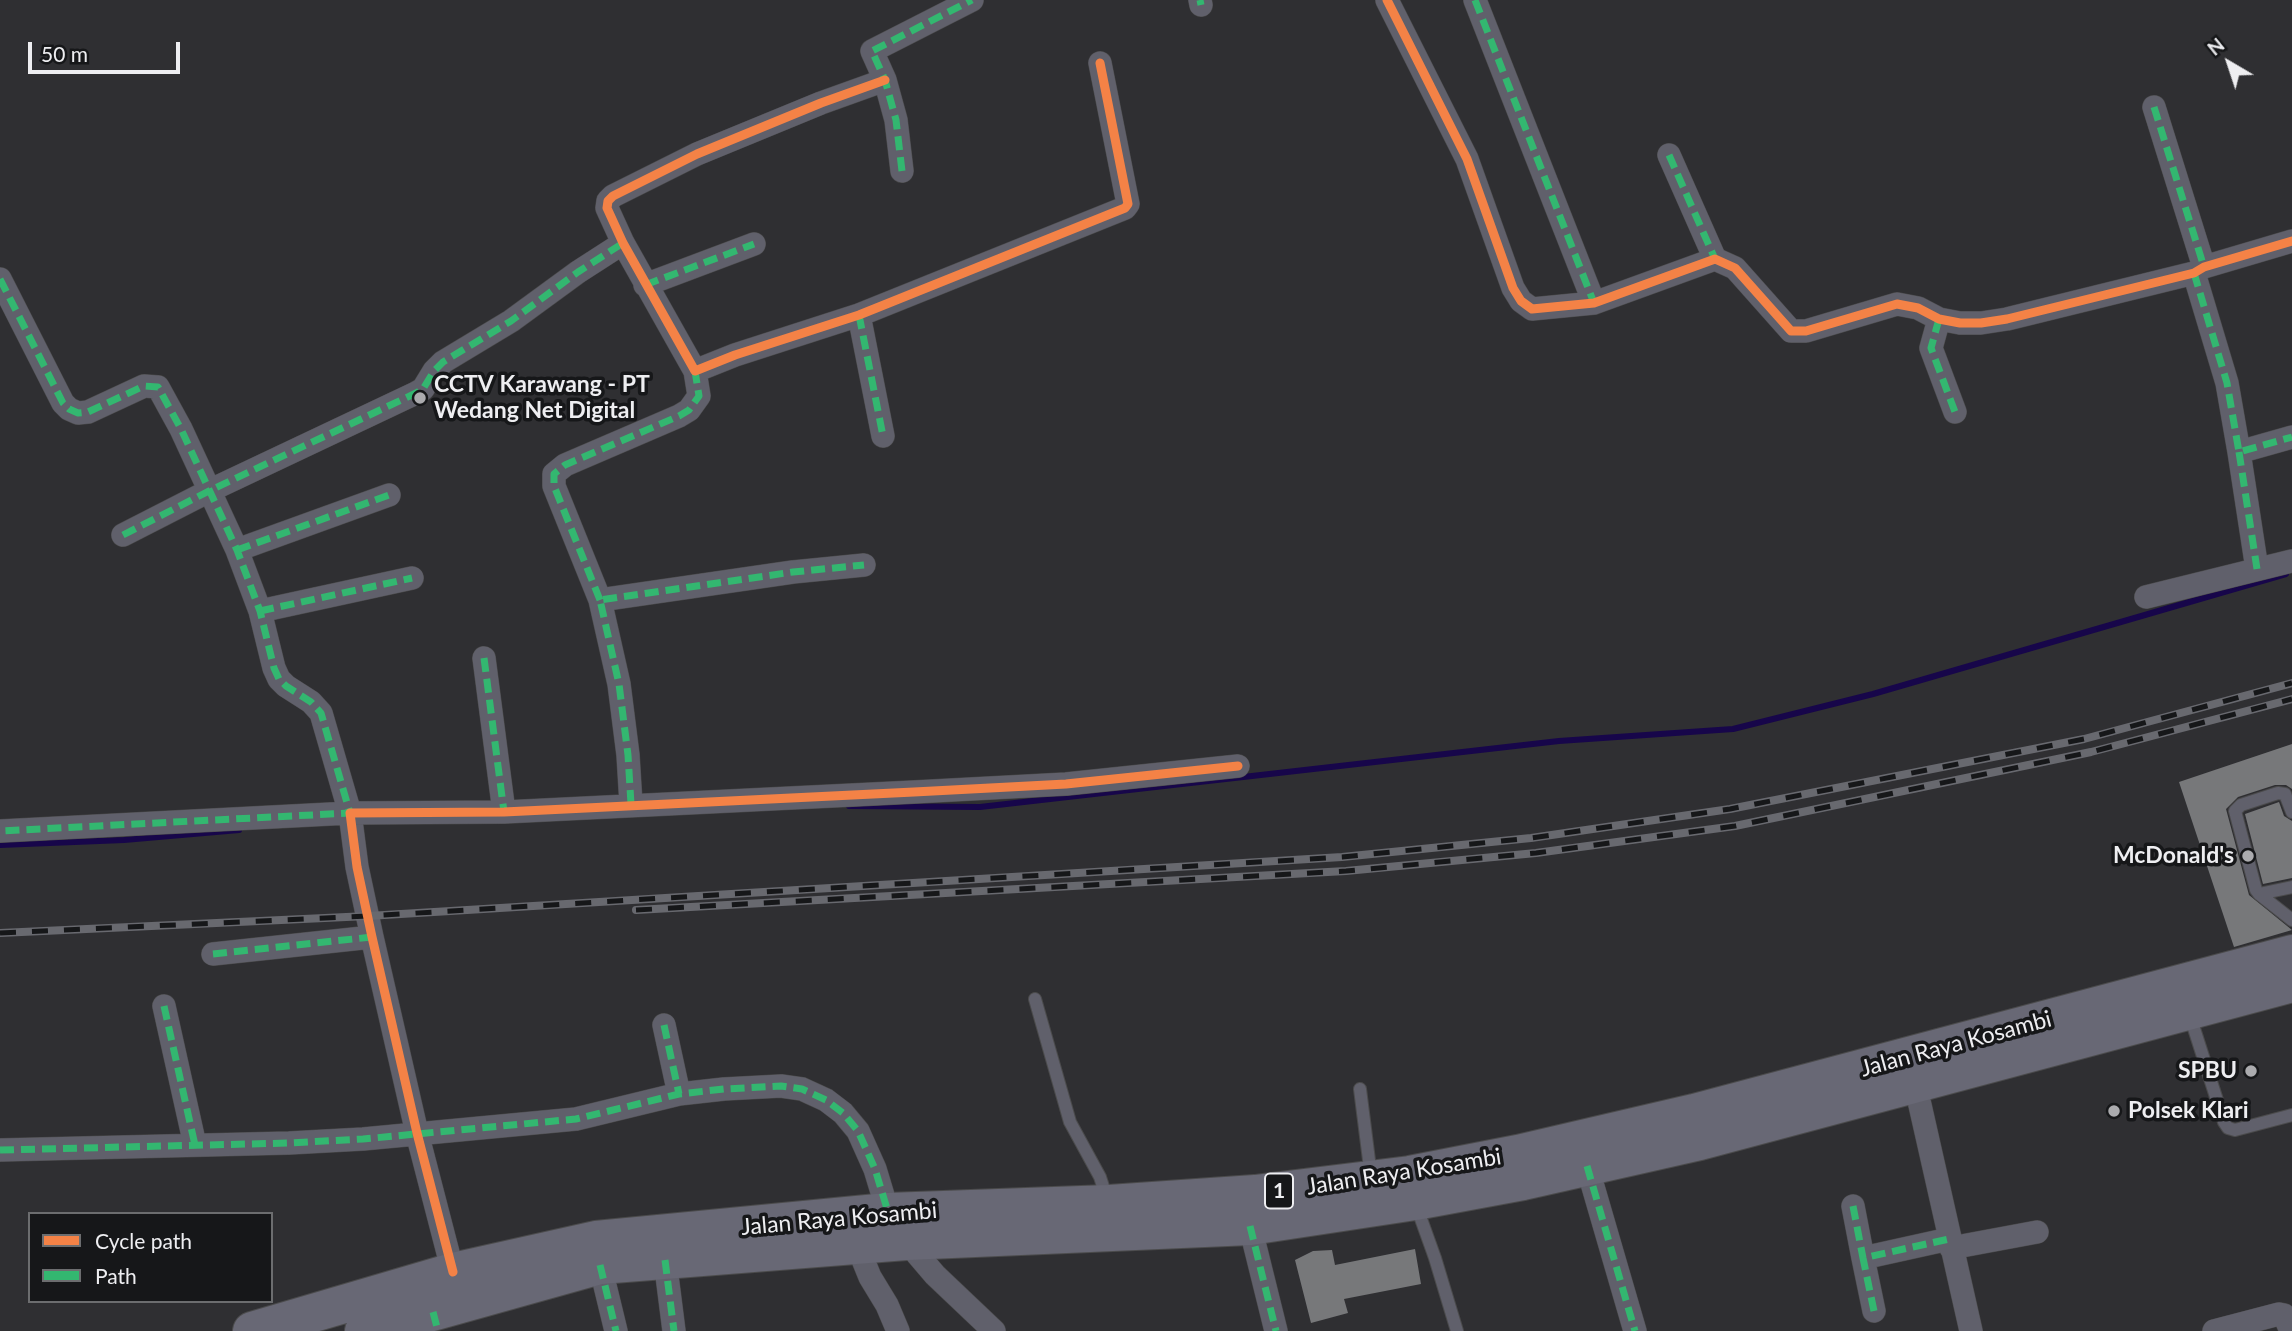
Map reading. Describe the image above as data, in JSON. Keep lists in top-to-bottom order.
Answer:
{
  "streets": {
    "highway": ["Jalan Raya Kosambi", "1"]
  },
  "places": [
    "CCTV Karawang - PT Wedang Net Digital",
    "McDonald's",
    "SPBU",
    "Polsek Klari"
  ],
  "legend": ["Cycle path", "Path"],
  "scale_bar": "50 m",
  "north": "top left"
}
